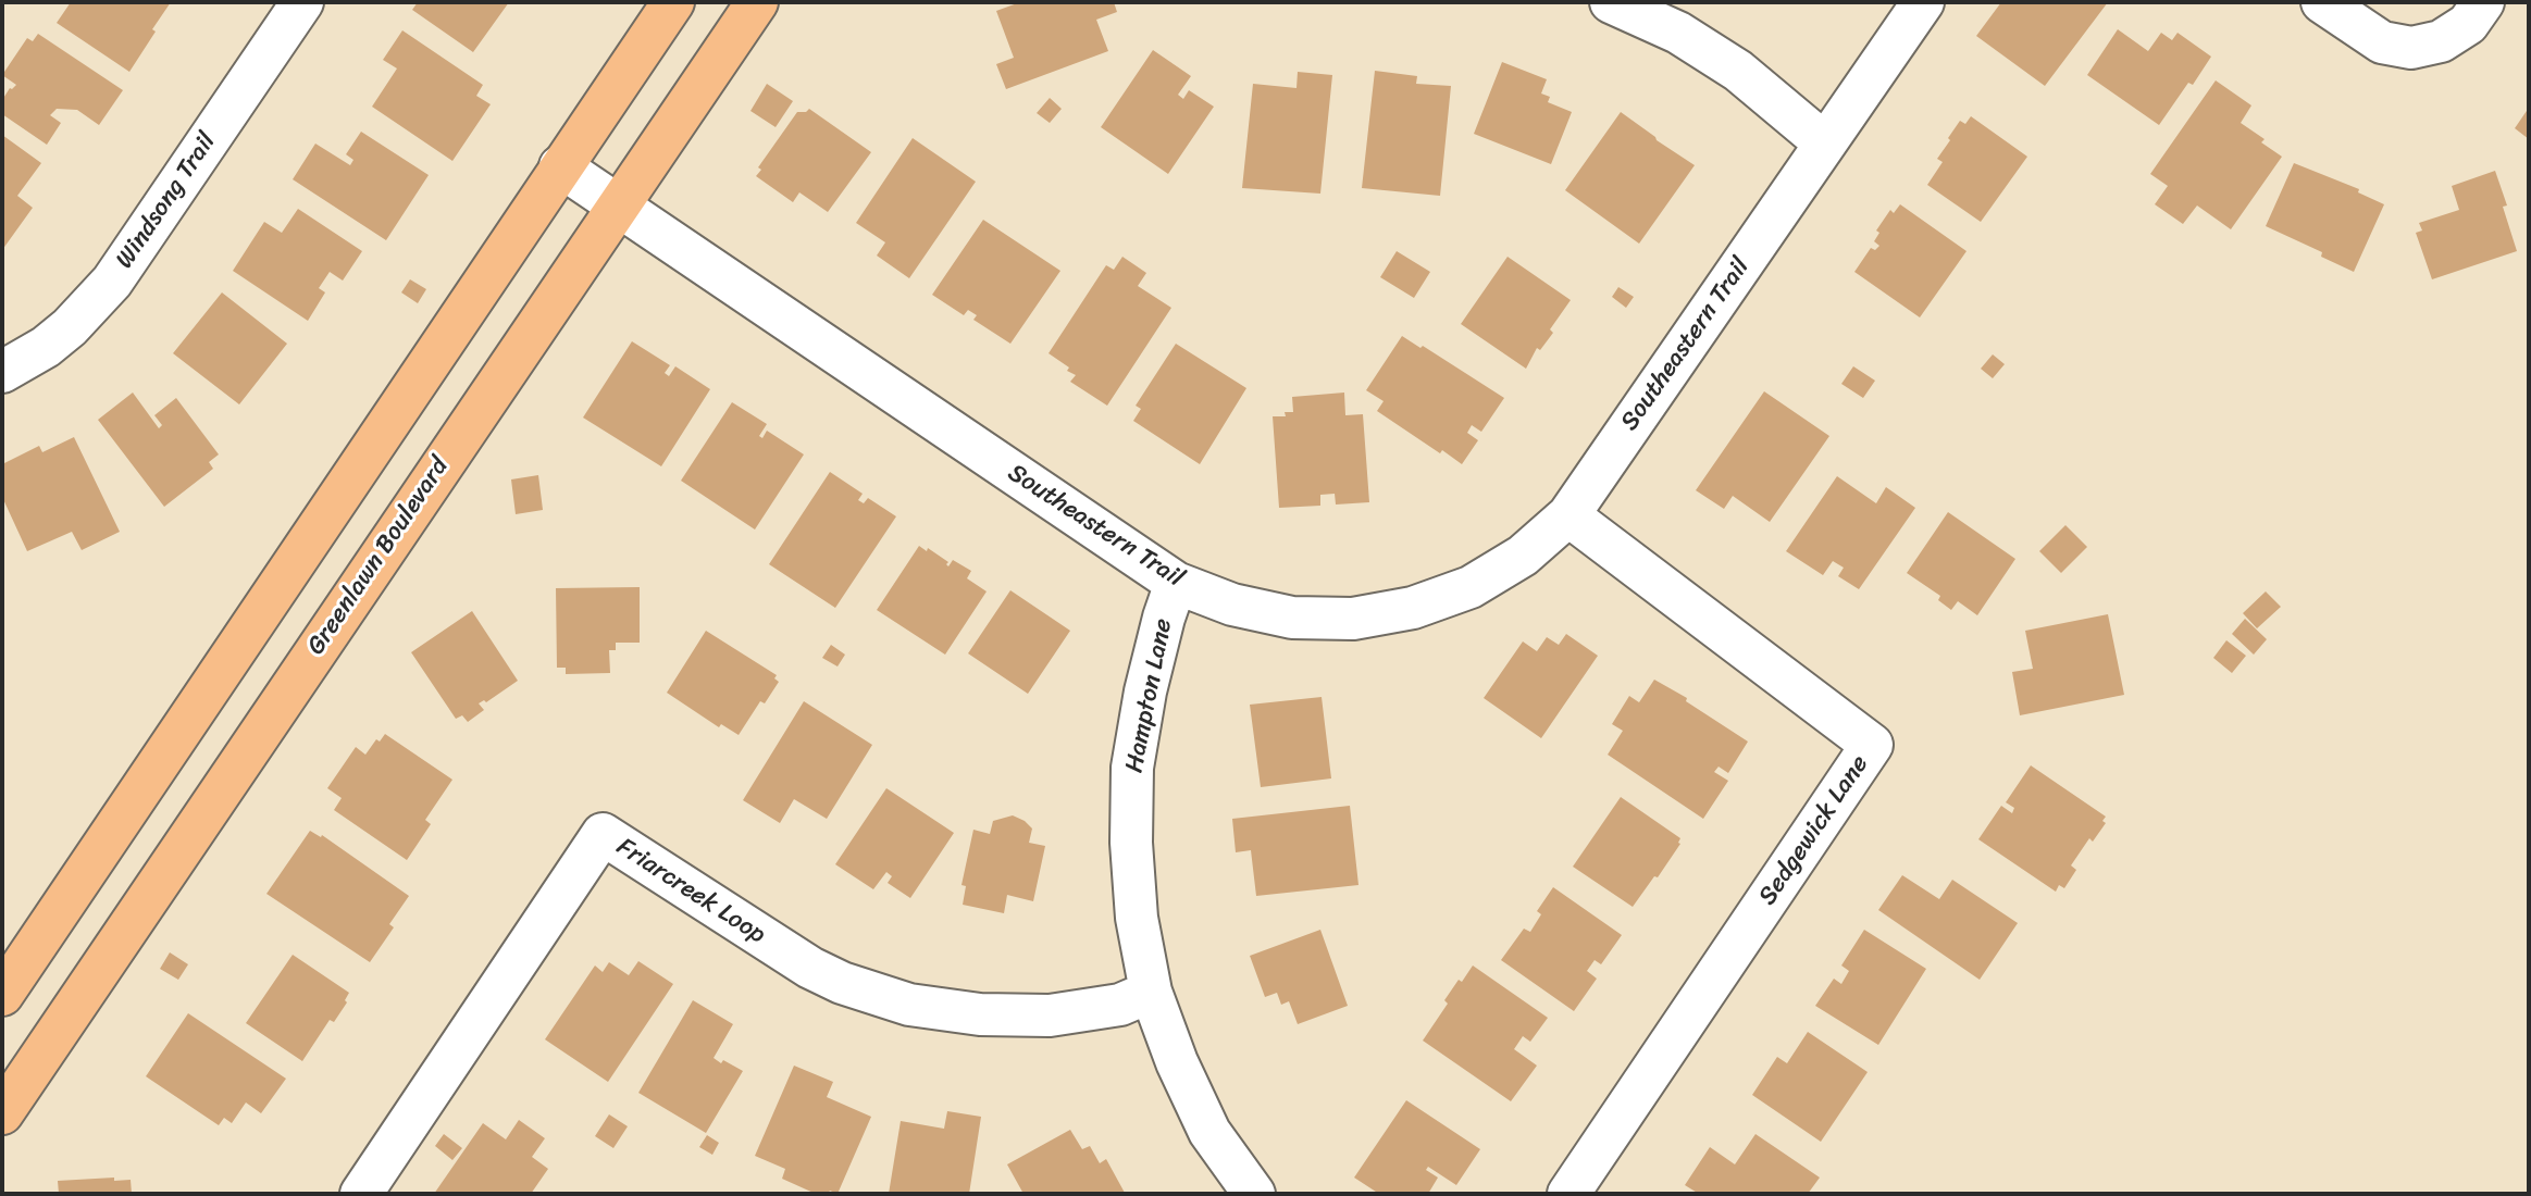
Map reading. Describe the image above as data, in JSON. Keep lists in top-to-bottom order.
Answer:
{
  "streets": {
    "main road": ["Greenlawn Boulevard"],
    "street": [
      "Windsong Trail",
      "Southeastern Trail",
      "Hampton Lane",
      "Sedgewick Lane",
      "Friarcreek Loop"
    ]
  },
  "crossings": [
    ["Southeastern Trail", "Greenlawn Boulevard"],
    ["Southeastern Trail", "Hampton Lane"],
    ["Southeastern Trail", "Sedgewick Lane"],
    ["Hampton Lane", "Friarcreek Loop"]
  ]
}
